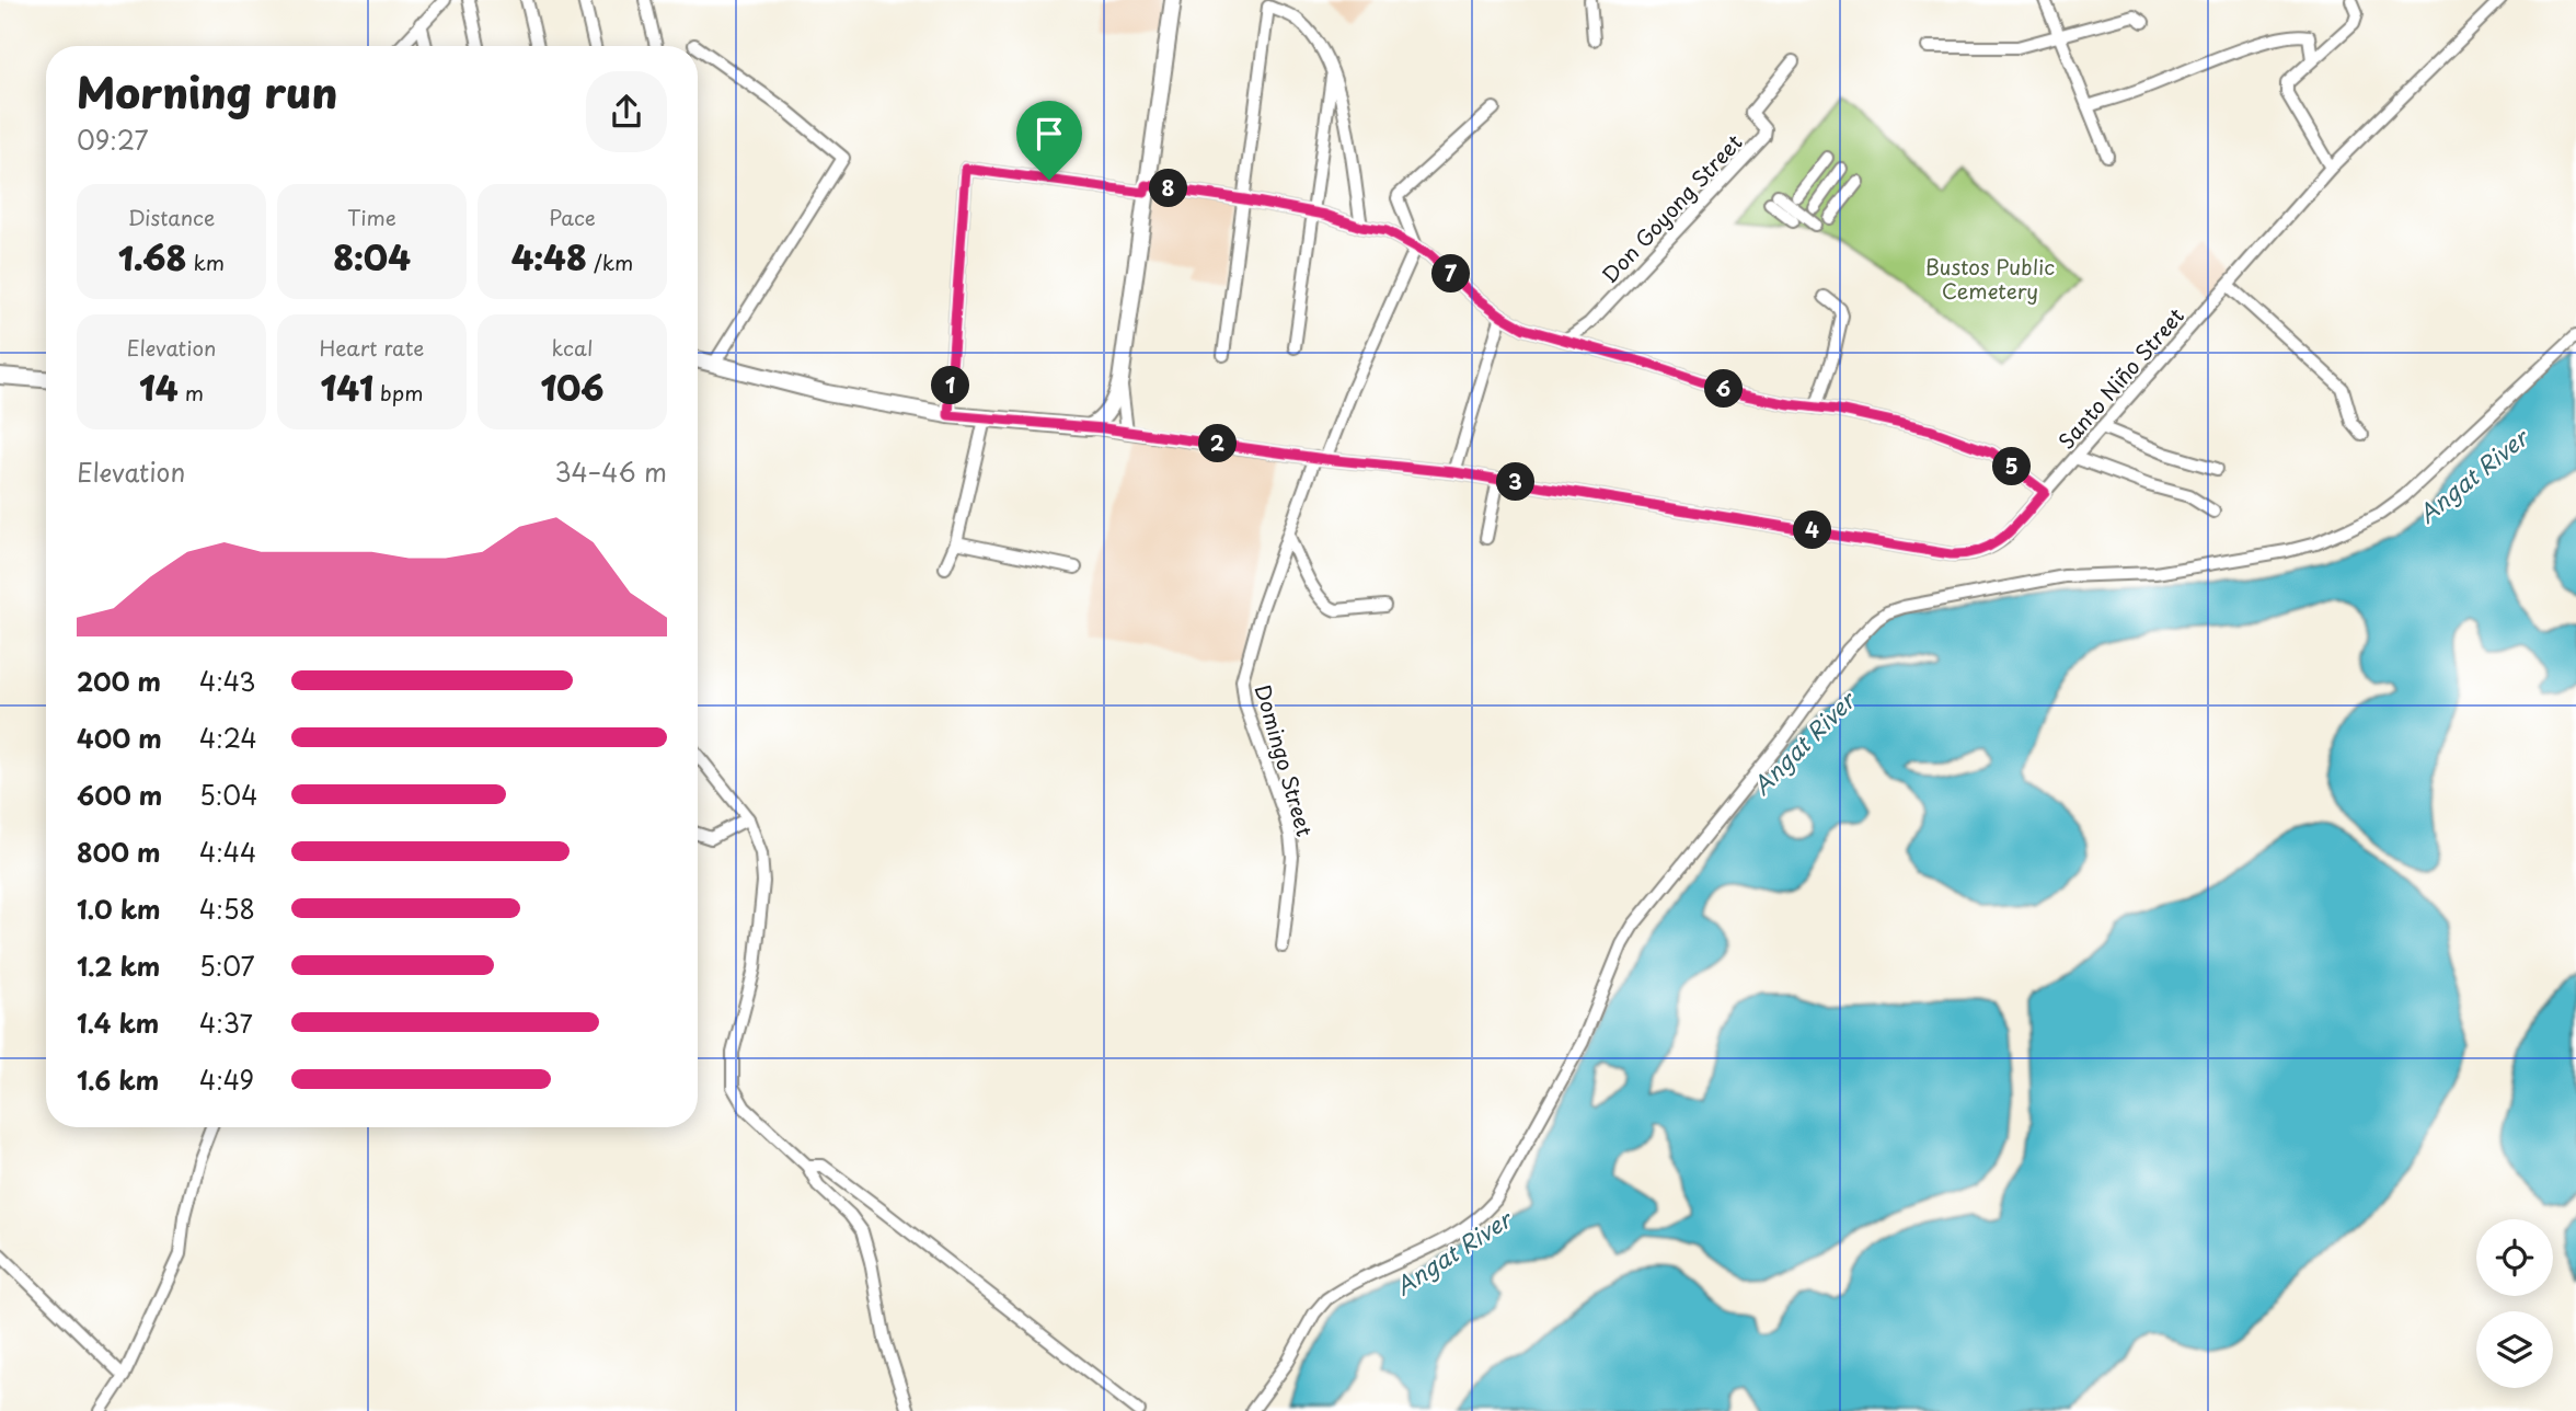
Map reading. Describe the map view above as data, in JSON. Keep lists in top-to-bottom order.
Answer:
{
  "streets": {
    "street": ["Don Goyong Street", "Santo Niño Street", "Domingo Street"]
  },
  "crossings": [
    ["Santo Niño Street", "Domingo Street"]
  ],
  "water": ["Angat River"],
  "parks": ["Bustos Public Cemetery"],
  "page": {
    "heading": ["Morning run", "09:27"],
    "pins": [
      "8",
      "7",
      "1",
      "6",
      "2",
      "5",
      "3",
      "4"
    ],
    "stats": [
      ["Distance", "1.68 km"],
      ["Time", "8:04"],
      ["Pace", "4:48 /km"],
      ["Elevation", "14 m"],
      ["Heart rate", "141 bpm"],
      ["kcal", "106"]
    ],
    "chart": ["Elevation", "34–46 m"],
    "list": [
      {
        "name": "200 m",
        "note": "4:43"
      },
      {
        "name": "400 m",
        "note": "4:24"
      },
      {
        "name": "600 m",
        "note": "5:04"
      },
      {
        "name": "800 m",
        "note": "4:44"
      },
      {
        "name": "1.0 km",
        "note": "4:58"
      },
      {
        "name": "1.2 km",
        "note": "5:07"
      },
      {
        "name": "1.4 km",
        "note": "4:37"
      },
      {
        "name": "1.6 km",
        "note": "4:49"
      }
    ]
  }
}
